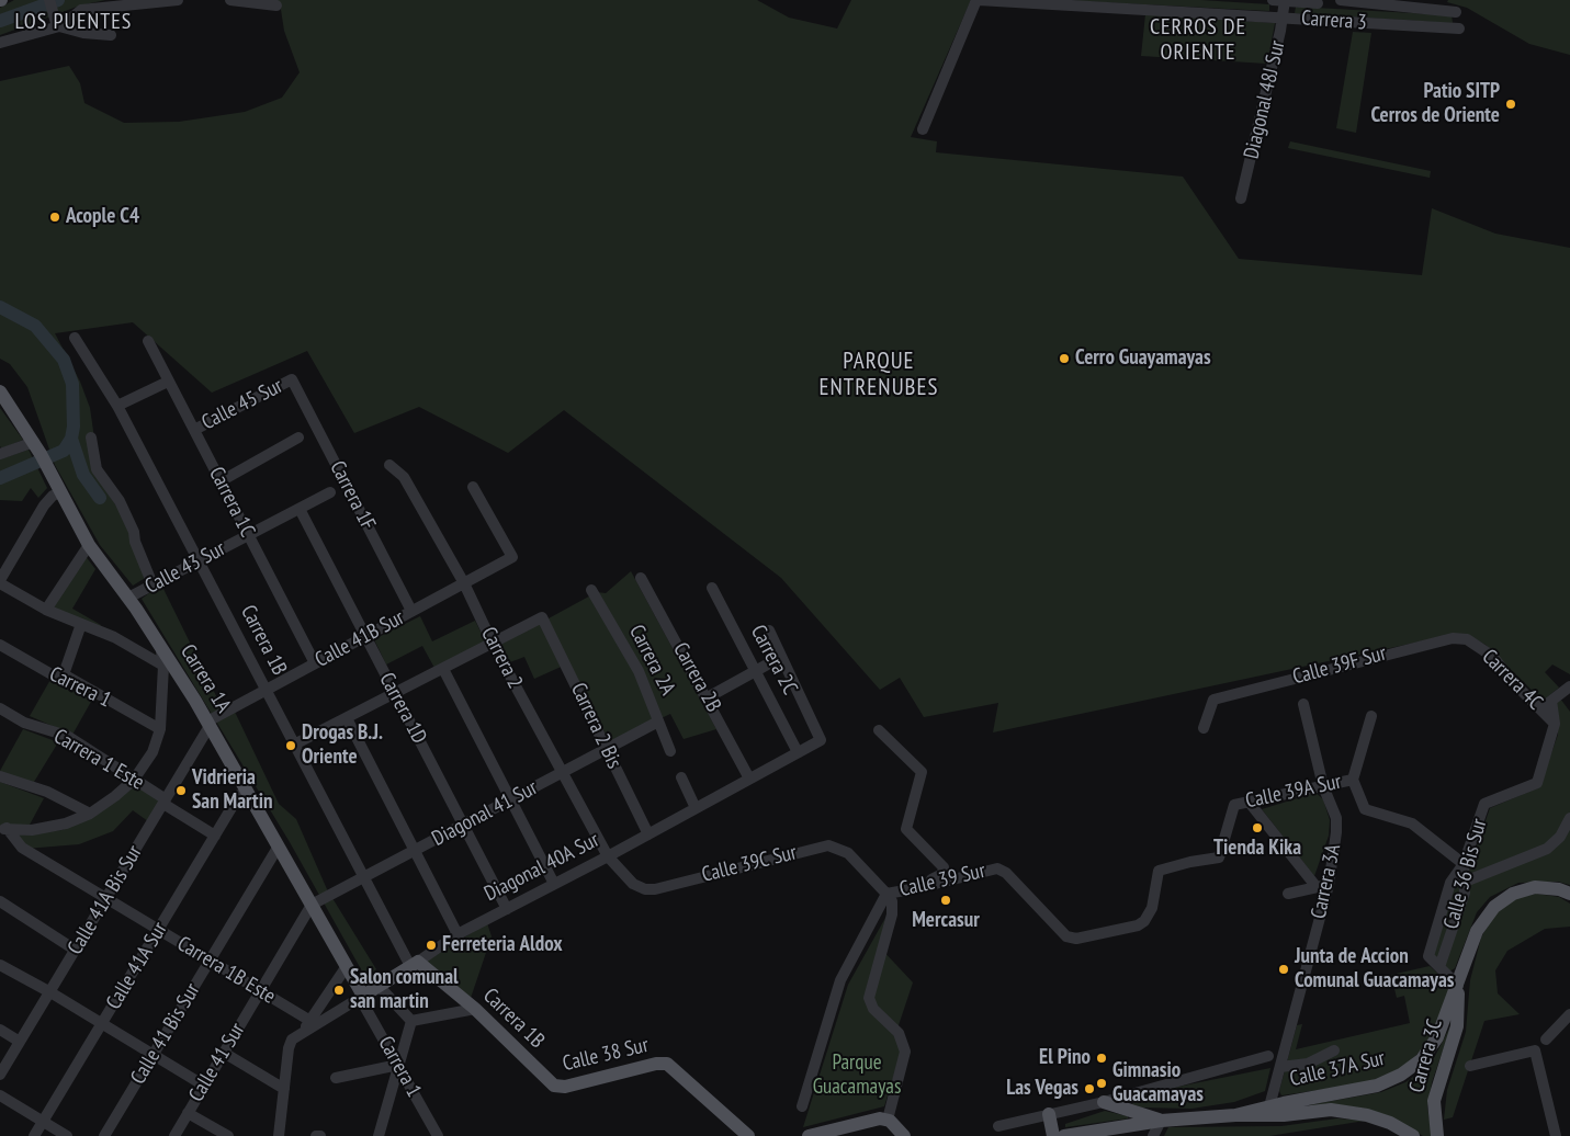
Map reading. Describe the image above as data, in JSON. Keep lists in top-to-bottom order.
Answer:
{
  "streets": {
    "main road": [
      "Carrera 1B",
      "Carrera 1A",
      "Diagonal 40A Sur",
      "Calle 38 Sur",
      "Carrera 3C",
      "Calle 37A Sur"
    ],
    "street": [
      "Carrera 3",
      "Diagonal 48J Sur",
      "Calle 45 Sur",
      "Carrera 1F",
      "Carrera 1C",
      "Calle 43 Sur",
      "Calle 41B Sur",
      "Carrera 2",
      "Carrera 2A",
      "Carrera 2C",
      "Calle 39F Sur",
      "Carrera 2B",
      "Carrera 4C",
      "Carrera 1",
      "Carrera 1D",
      "Carrera 2 Bis",
      "Carrera 1 Este",
      "Calle 39A Sur",
      "Diagonal 41 Sur",
      "Calle 39C Sur",
      "Calle 36 Bis Sur",
      "Calle 39 Sur",
      "Carrera 3A",
      "Calle 41A Bis Sur",
      "Calle 41A Sur",
      "Carrera 1B Este",
      "Calle 41 Bis Sur",
      "Calle 41 Sur"
    ]
  },
  "crossings": [
    ["Carrera 3", "Diagonal 48J Sur"],
    ["Calle 45 Sur", "Carrera 1F"],
    ["Calle 45 Sur", "Carrera 1C"],
    ["Carrera 1F", "Calle 41B Sur"],
    ["Carrera 1C", "Calle 43 Sur"],
    ["Carrera 1C", "Calle 41B Sur"],
    ["Calle 43 Sur", "Carrera 1B"],
    ["Calle 43 Sur", "Carrera 1A"],
    ["Calle 43 Sur", "Carrera 1D"],
    ["Calle 41B Sur", "Carrera 1B"],
    ["Calle 41B Sur", "Carrera 2"],
    ["Calle 41B Sur", "Carrera 1A"],
    ["Calle 41B Sur", "Carrera 1D"],
    ["Calle 41B Sur", "Calle 41A Bis Sur"],
    ["Carrera 1B", "Diagonal 41 Sur"],
    ["Carrera 1B", "Diagonal 40A Sur"],
    ["Carrera 1B", "Calle 38 Sur"],
    ["Carrera 2", "Carrera 2 Bis"],
    ["Carrera 2", "Diagonal 41 Sur"],
    ["Carrera 2", "Calle 39C Sur"],
    ["Carrera 2", "Diagonal 40A Sur"],
    ["Carrera 2A", "Diagonal 41 Sur"],
    ["Carrera 2C", "Diagonal 40A Sur"],
    ["Calle 39F Sur", "Carrera 4C"],
    ["Carrera 2B", "Diagonal 40A Sur"],
    ["Carrera 1A", "Carrera 1"],
    ["Carrera 1A", "Diagonal 41 Sur"],
    ["Carrera 1A", "Diagonal 40A Sur"],
    ["Carrera 1A", "Calle 41A Bis Sur"],
    ["Carrera 1A", "Calle 41 Bis Sur"],
    ["Carrera 1A", "Calle 41 Sur"],
    ["Carrera 4C", "Calle 36 Bis Sur"],
    ["Carrera 1", "Diagonal 40A Sur"],
    ["Carrera 1D", "Diagonal 41 Sur"],
    ["Carrera 1D", "Diagonal 40A Sur"],
    ["Carrera 2 Bis", "Diagonal 41 Sur"],
    ["Carrera 2 Bis", "Diagonal 40A Sur"],
    ["Carrera 1 Este", "Calle 41A Bis Sur"],
    ["Carrera 1 Este", "Calle 41A Sur"],
    ["Calle 39A Sur", "Calle 39 Sur"],
    ["Calle 39A Sur", "Carrera 3A"],
    ["Diagonal 41 Sur", "Calle 41 Sur"],
    ["Calle 39C Sur", "Diagonal 40A Sur"],
    ["Calle 39C Sur", "Calle 39 Sur"],
    ["Diagonal 40A Sur", "Carrera 1B Este"],
    ["Carrera 3A", "Calle 37A Sur"],
    ["Calle 41A Bis Sur", "Carrera 1B Este"],
    ["Calle 41A Sur", "Carrera 1B Este"],
    ["Carrera 1B Este", "Calle 41 Bis Sur"],
    ["Carrera 1B Este", "Calle 41 Sur"],
    ["Carrera 3C", "Calle 37A Sur"]
  ],
  "districts": ["LOS PUENTES", "CERROS DE ORIENTE", "PARQUE ENTRENUBES"],
  "parks": ["Parque Guacamayas"],
  "places": [
    "Patio SITP Cerros de Oriente",
    "Acople C4",
    "Cerro Guayamayas",
    "Drogas B.J. Oriente",
    "Vidrieria San Martin",
    "Tienda Kika",
    "Mercasur",
    "Ferreteria Aldox",
    "Junta de Accion Comunal Guacamayas",
    "Salon comunal san martin",
    "El Pino",
    "Gimnasio Guacamayas",
    "Las Vegas"
  ]
}
